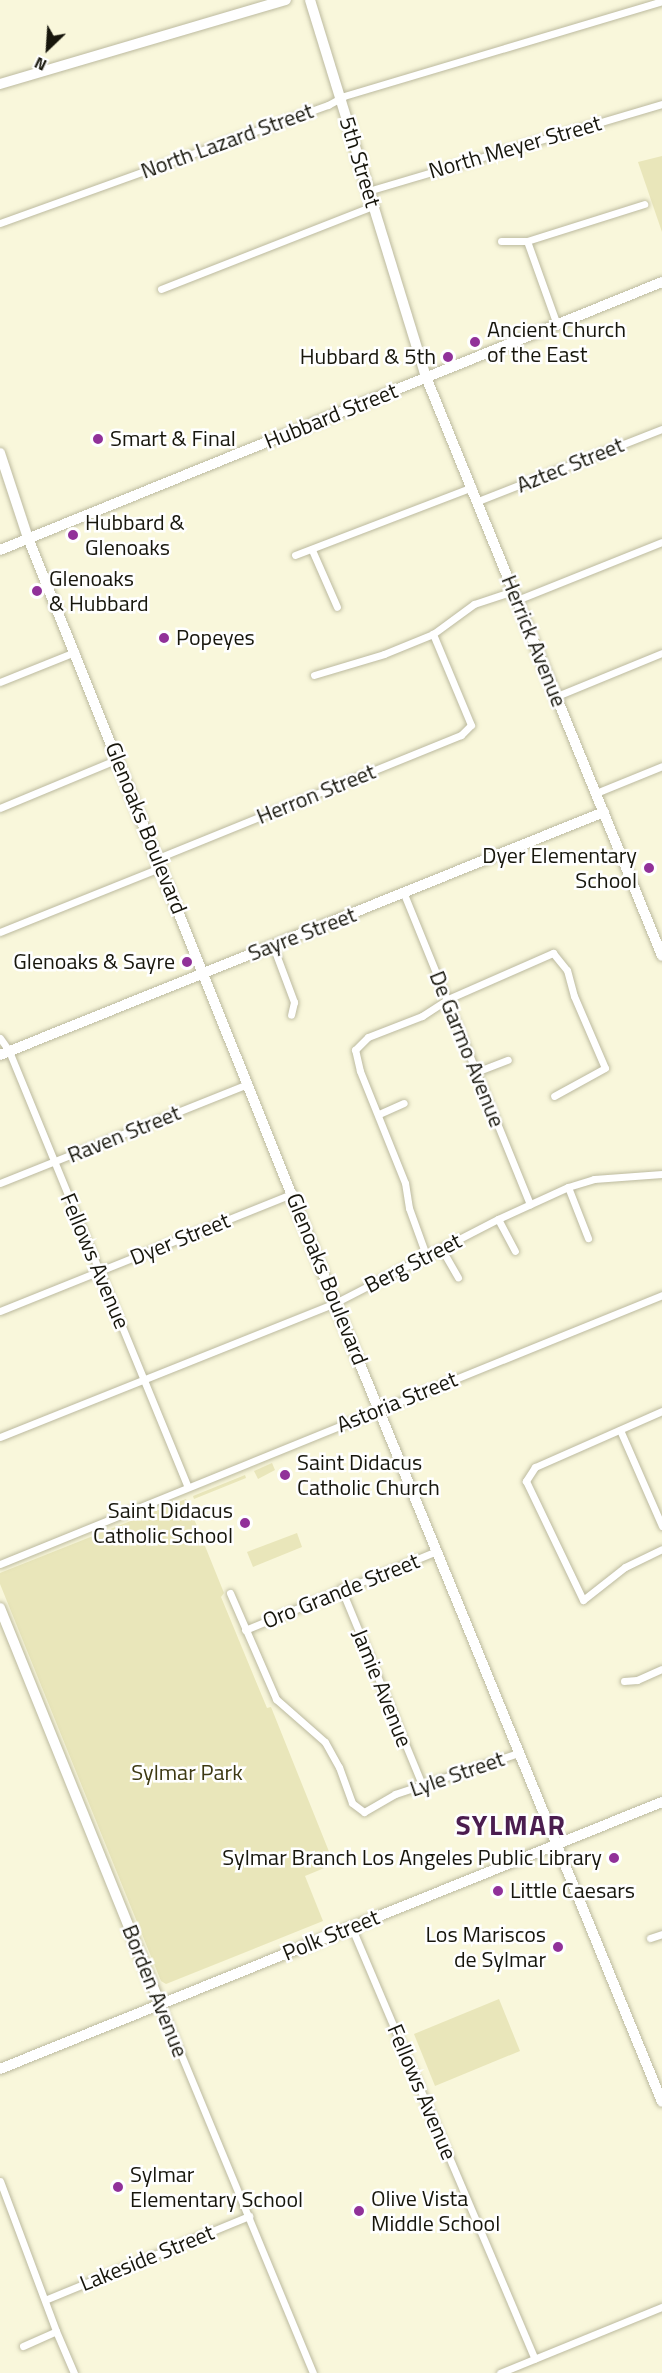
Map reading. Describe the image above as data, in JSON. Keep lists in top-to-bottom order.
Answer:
{
  "streets": {
    "main road": [
      "5th Street",
      "Hubbard Street",
      "Herrick Avenue",
      "Glenoaks Boulevard",
      "Sayre Street",
      "Polk Street",
      "Borden Avenue"
    ],
    "street": [
      "North Lazard Street",
      "North Meyer Street",
      "Aztec Street",
      "Herron Street",
      "De Garmo Avenue",
      "Raven Street",
      "Dyer Street",
      "Fellows Avenue",
      "Berg Street",
      "Astoria Street",
      "Oro Grande Street",
      "Jamie Avenue",
      "Lyle Street",
      "Lakeside Street"
    ]
  },
  "crossings": [
    ["North Lazard Street", "5th Street"],
    ["North Meyer Street", "5th Street"],
    ["5th Street", "Herrick Avenue"],
    ["Hubbard Street", "Herrick Avenue"],
    ["Hubbard Street", "Glenoaks Boulevard"],
    ["Aztec Street", "Herrick Avenue"],
    ["Herrick Avenue", "Sayre Street"],
    ["Herron Street", "Glenoaks Boulevard"],
    ["Glenoaks Boulevard", "Sayre Street"],
    ["Glenoaks Boulevard", "Raven Street"],
    ["Glenoaks Boulevard", "Dyer Street"],
    ["Glenoaks Boulevard", "Berg Street"],
    ["Glenoaks Boulevard", "Astoria Street"],
    ["Glenoaks Boulevard", "Oro Grande Street"],
    ["Glenoaks Boulevard", "Lyle Street"],
    ["Glenoaks Boulevard", "Polk Street"],
    ["Sayre Street", "De Garmo Avenue"],
    ["Sayre Street", "Fellows Avenue"],
    ["De Garmo Avenue", "Berg Street"],
    ["Raven Street", "Fellows Avenue"],
    ["Dyer Street", "Fellows Avenue"],
    ["Fellows Avenue", "Berg Street"],
    ["Fellows Avenue", "Astoria Street"],
    ["Fellows Avenue", "Polk Street"],
    ["Oro Grande Street", "Jamie Avenue"],
    ["Oro Grande Street", "Lyle Street"],
    ["Jamie Avenue", "Lyle Street"],
    ["Polk Street", "Borden Avenue"],
    ["Borden Avenue", "Lakeside Street"]
  ],
  "districts": ["SYLMAR"],
  "parks": ["Sylmar Park"],
  "places": [
    "Ancient Church of the East",
    "Hubbard & 5th",
    "Smart & Final",
    "Hubbard & Glenoaks",
    "Glenoaks & Hubbard",
    "Popeyes",
    "Dyer Elementary School",
    "Glenoaks & Sayre",
    "Saint Didacus Catholic Church",
    "Saint Didacus Catholic School",
    "Sylmar Branch Los Angeles Public Library",
    "Little Caesars",
    "Los Mariscos de Sylmar",
    "Sylmar Elementary School",
    "Olive Vista Middle School"
  ],
  "north": "bottom left"
}
